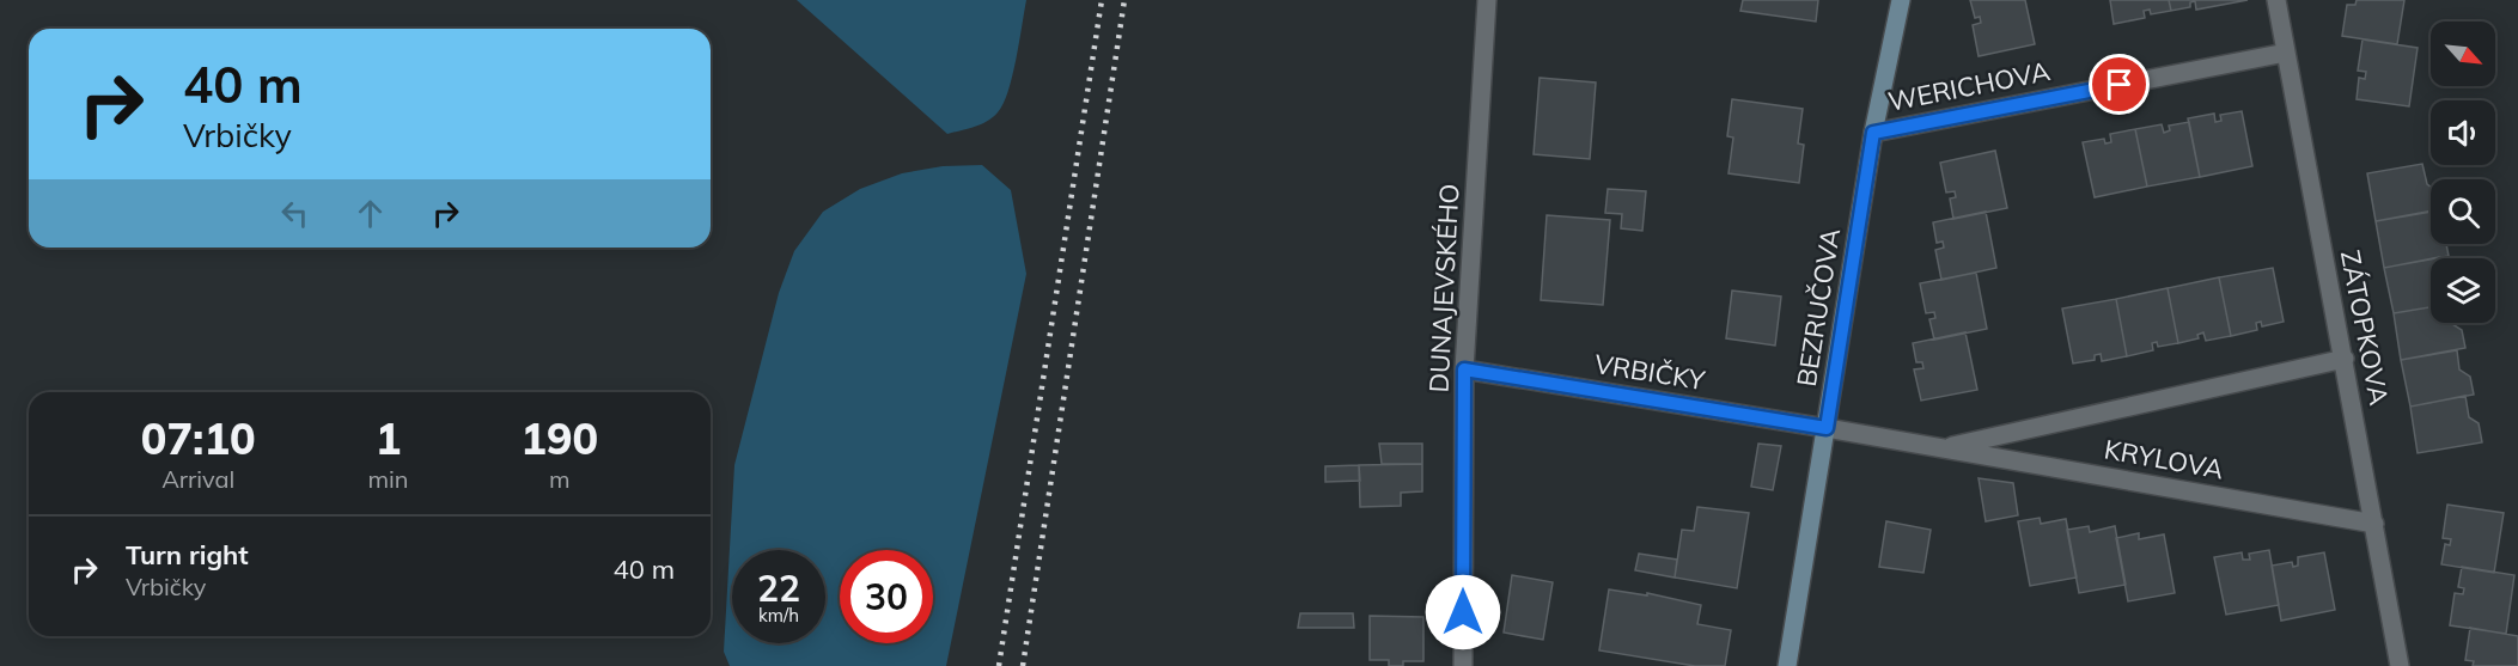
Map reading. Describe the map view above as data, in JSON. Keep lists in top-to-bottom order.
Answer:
{
  "streets": {
    "street": [
      "WERICHOVA",
      "DUNAJEVSKÉHO",
      "BEZRUČOVA",
      "ZÁTOPKOVA",
      "VRBIČKY",
      "KRYLOVA"
    ]
  },
  "crossings": [
    ["WERICHOVA", "BEZRUČOVA"],
    ["WERICHOVA", "ZÁTOPKOVA"],
    ["DUNAJEVSKÉHO", "VRBIČKY"],
    ["BEZRUČOVA", "VRBIČKY"],
    ["BEZRUČOVA", "KRYLOVA"],
    ["ZÁTOPKOVA", "KRYLOVA"],
    ["VRBIČKY", "KRYLOVA"]
  ],
  "north": "bottom right",
  "page": {
    "turn": ["40 m", "Vrbičky"],
    "eta": [
      "07:10",
      "Arrival",
      "1",
      "min",
      "190",
      "m"
    ],
    "list": [
      {
        "name": "Turn right",
        "note": "Vrbičky",
        "value": "40 m"
      }
    ],
    "speed": "22 km/h",
    "limit": "30"
  }
}
